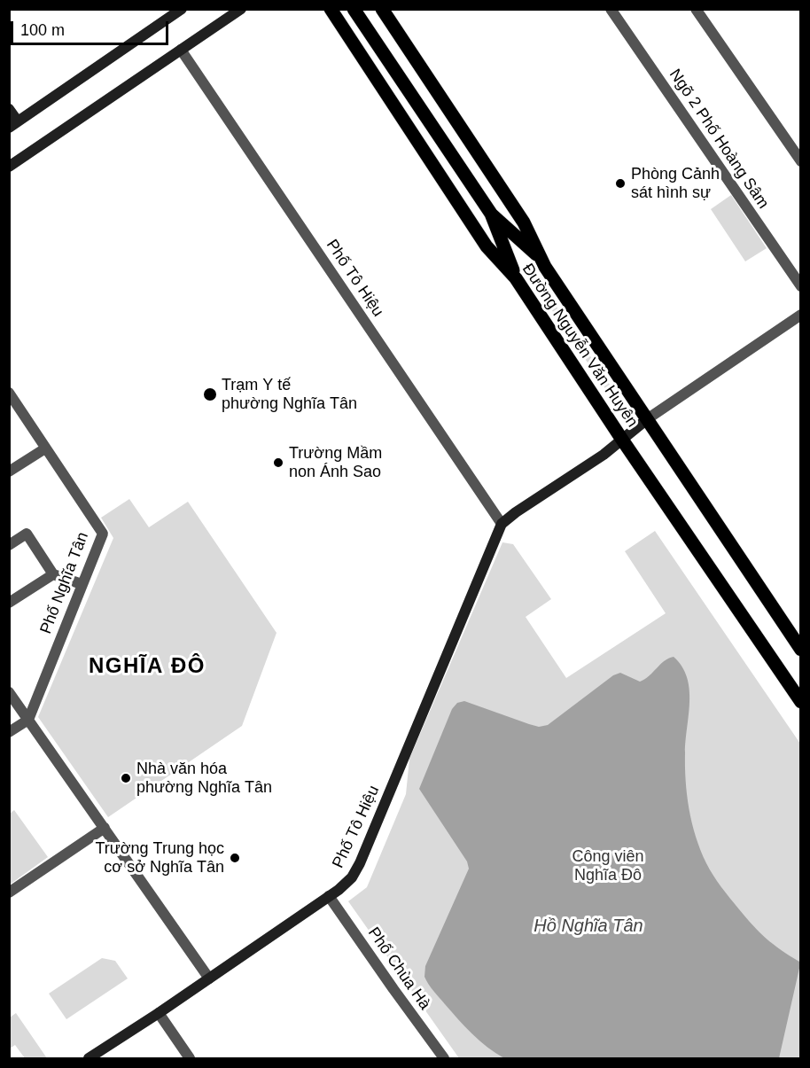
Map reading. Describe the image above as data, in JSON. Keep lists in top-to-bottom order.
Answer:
{
  "streets": {
    "main road": ["Đường Nguyễn Văn Huyên"],
    "street": [
      "Ngõ 2 Phố Hoàng Sâm",
      "Phố Tô Hiệu",
      "Phố Nghĩa Tân",
      "Phố Chùa Hà"
    ]
  },
  "crossings": [
    ["Phố Tô Hiệu", "Phố Chùa Hà"]
  ],
  "districts": ["NGHĨA ĐÔ"],
  "water": ["Hồ Nghĩa Tân"],
  "parks": ["Công viên Nghĩa Đô"],
  "places": [
    "Phòng Cảnh sát hình sự",
    "Trạm Y tế phường Nghĩa Tân",
    "Trường Mầm non Ánh Sao",
    "Nhà văn hóa phường Nghĩa Tân",
    "Trường Trung học cơ sở Nghĩa Tân"
  ],
  "scale_bar": "100 m"
}
